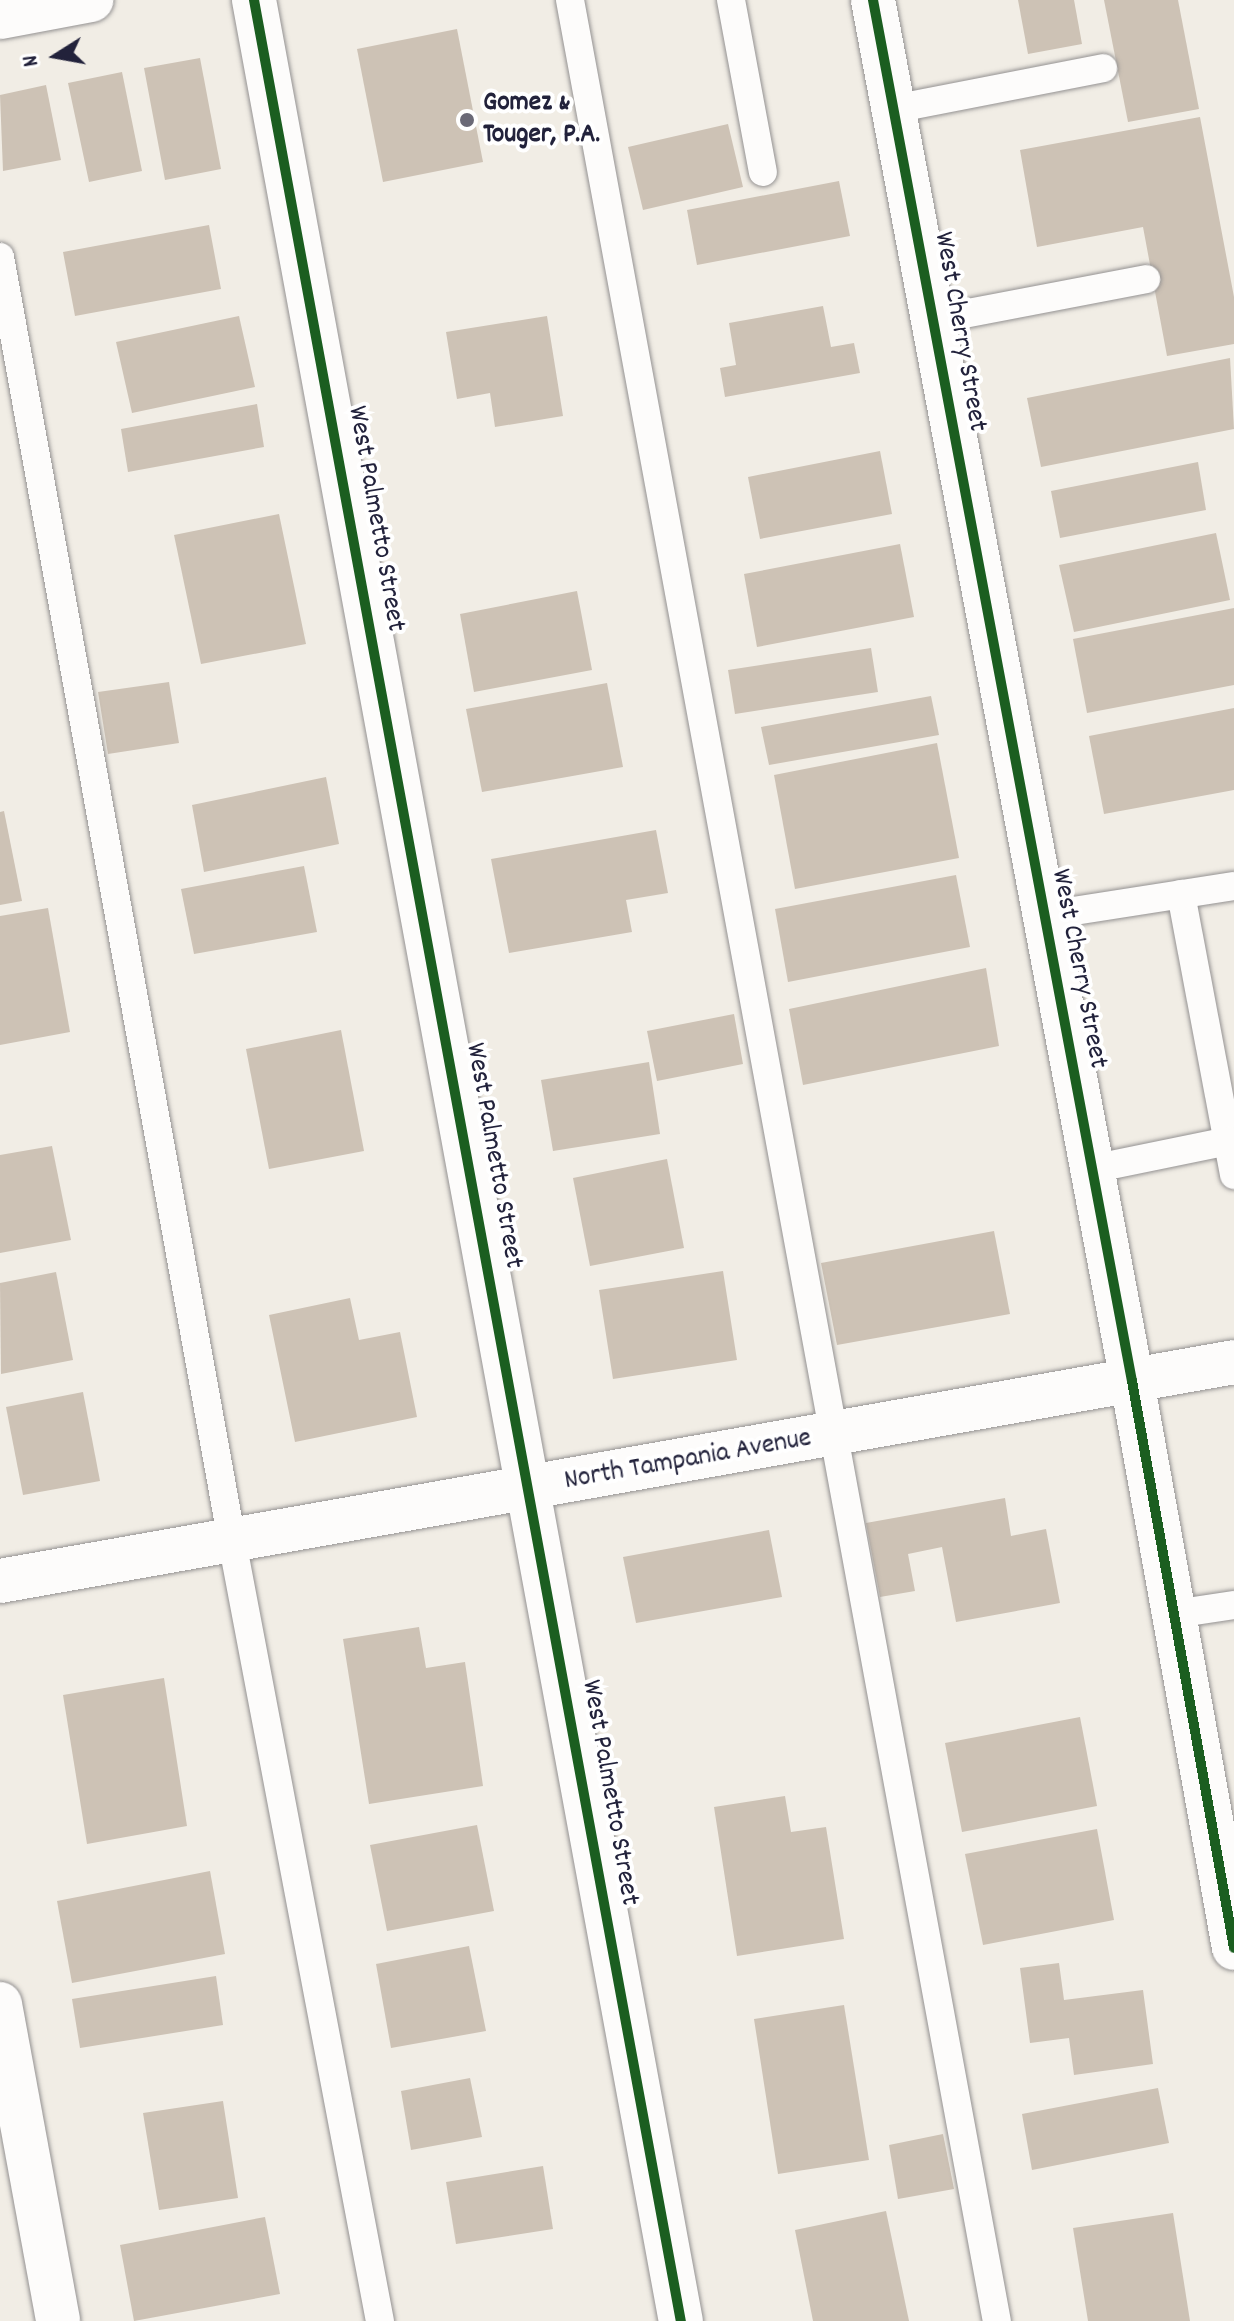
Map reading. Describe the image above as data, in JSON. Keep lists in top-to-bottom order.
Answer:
{
  "streets": {
    "street": ["West Cherry Street", "West Palmetto Street", "North Tampania Avenue"]
  },
  "crossings": [
    ["West Cherry Street", "North Tampania Avenue"],
    ["West Palmetto Street", "North Tampania Avenue"]
  ],
  "places": ["Gomez & Touger, P.A."],
  "north": "left"
}
